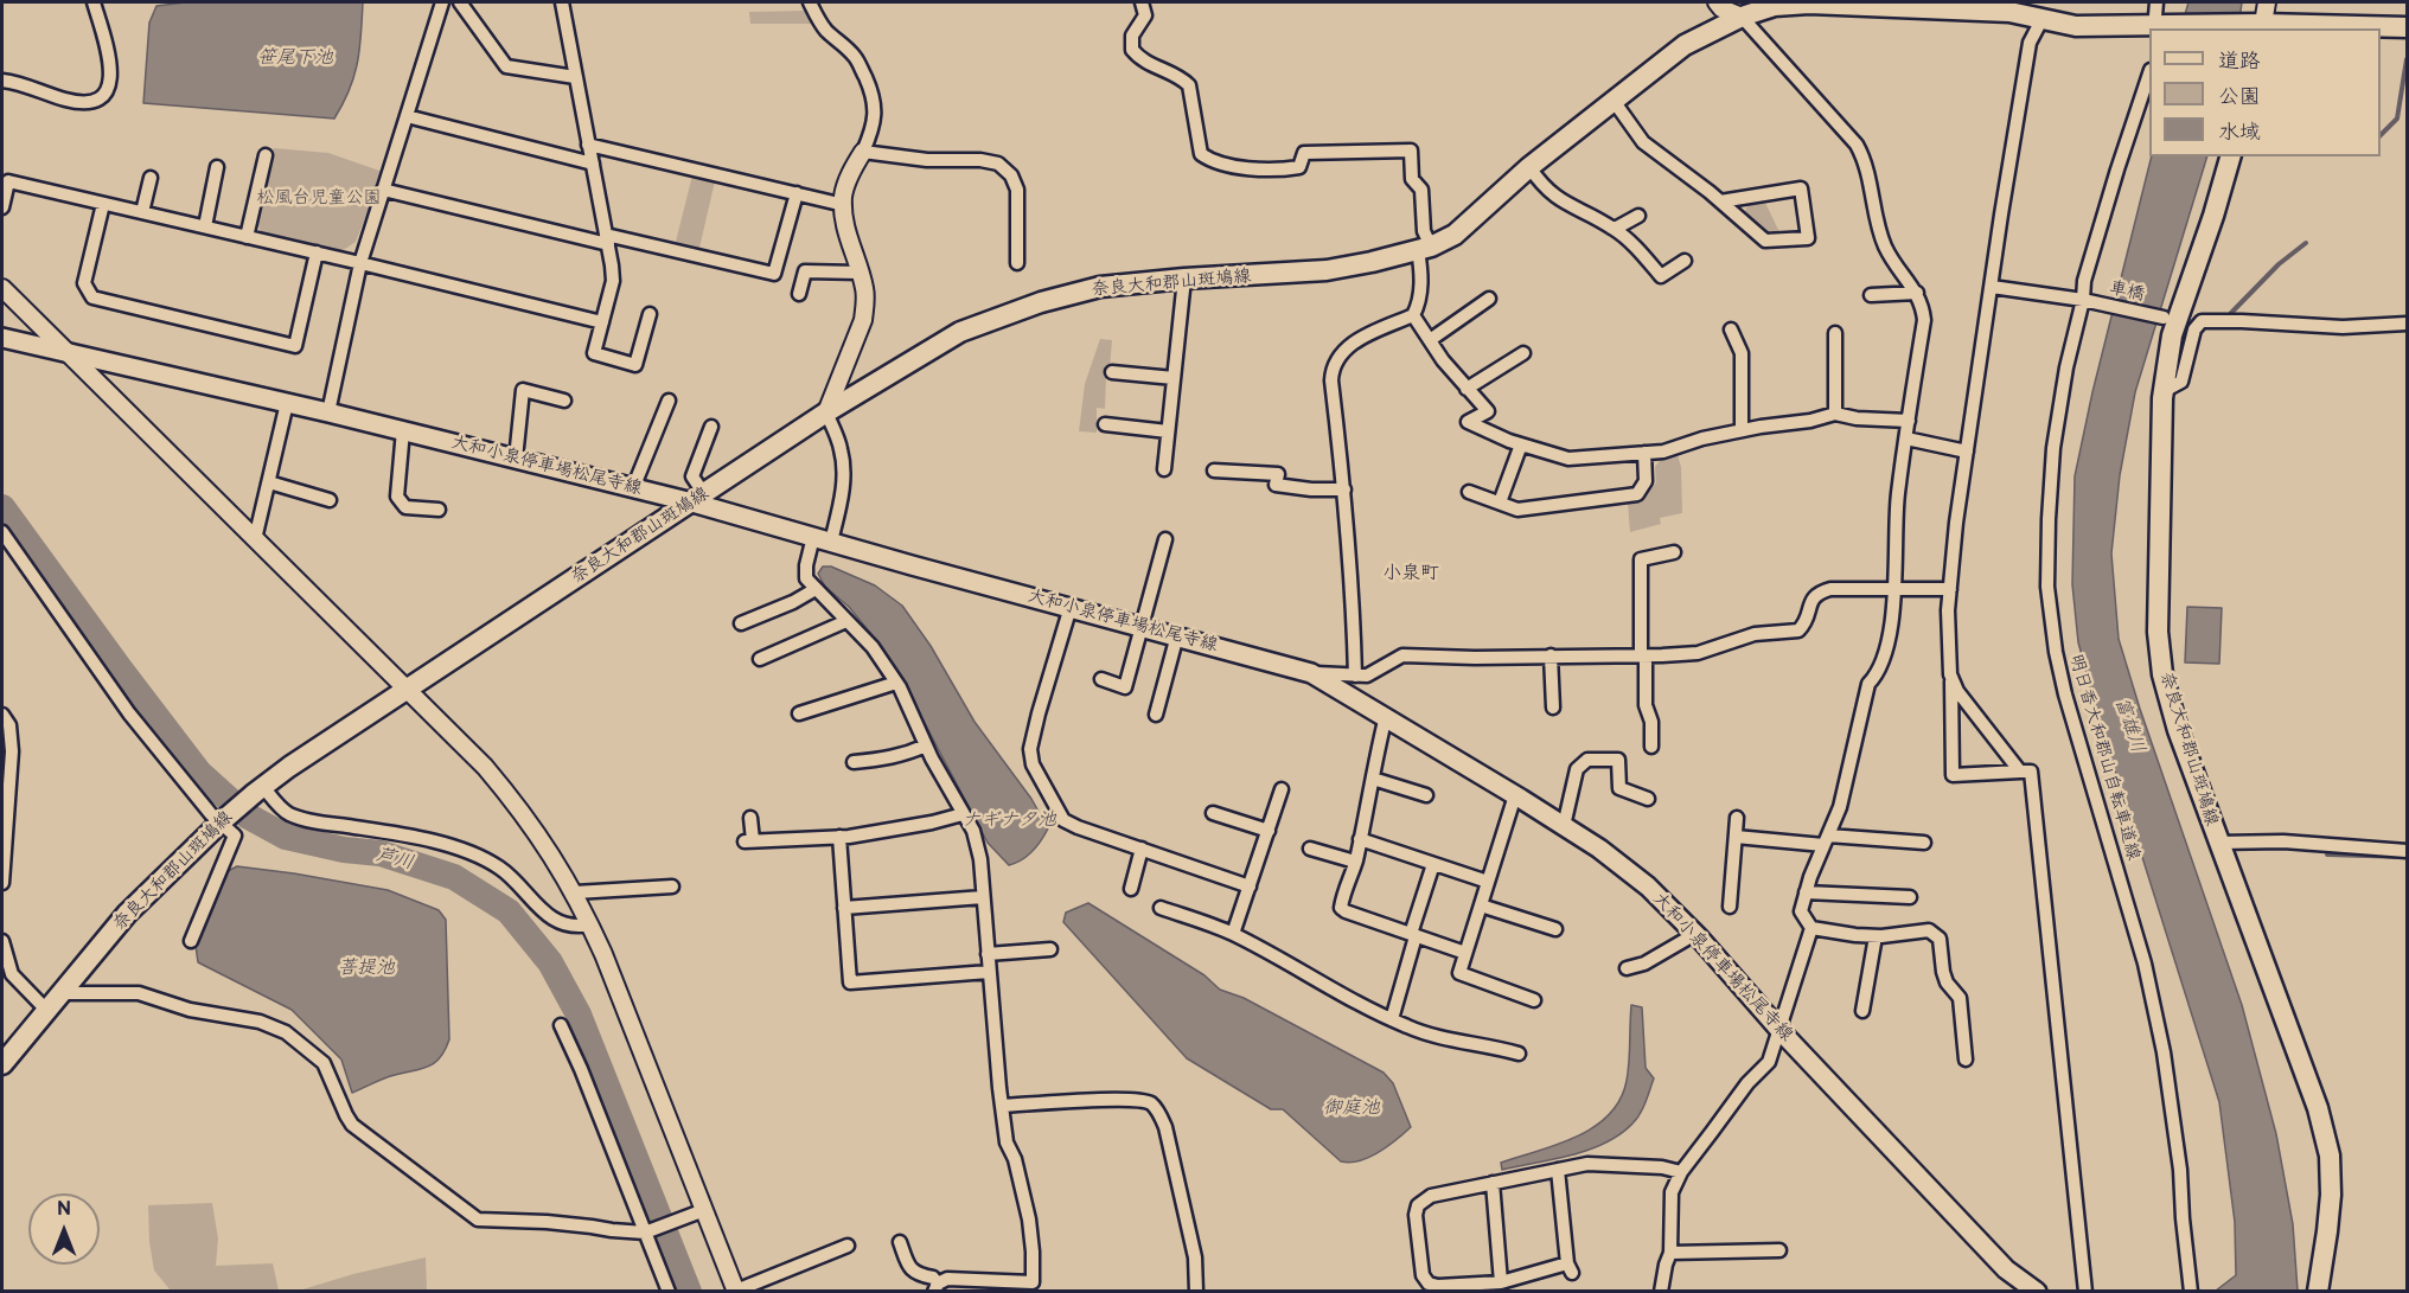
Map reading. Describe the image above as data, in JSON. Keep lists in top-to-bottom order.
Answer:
{
  "streets": {
    "main road": ["奈良大和郡山斑鳩線", "大和小泉停車場松尾寺線"],
    "street": ["車橋", "明日香大和郡山自転車道線"]
  },
  "crossings": [
    ["奈良大和郡山斑鳩線", "大和小泉停車場松尾寺線"],
    ["車橋", "明日香大和郡山自転車道線"]
  ],
  "districts": ["小泉町"],
  "water": [
    "笹尾下池",
    "富雄川",
    "ナギナタ池",
    "芦川",
    "菩提池",
    "御庭池"
  ],
  "parks": ["松風台児童公園"],
  "legend": ["道路", "公園", "水域"],
  "north": "top"
}
